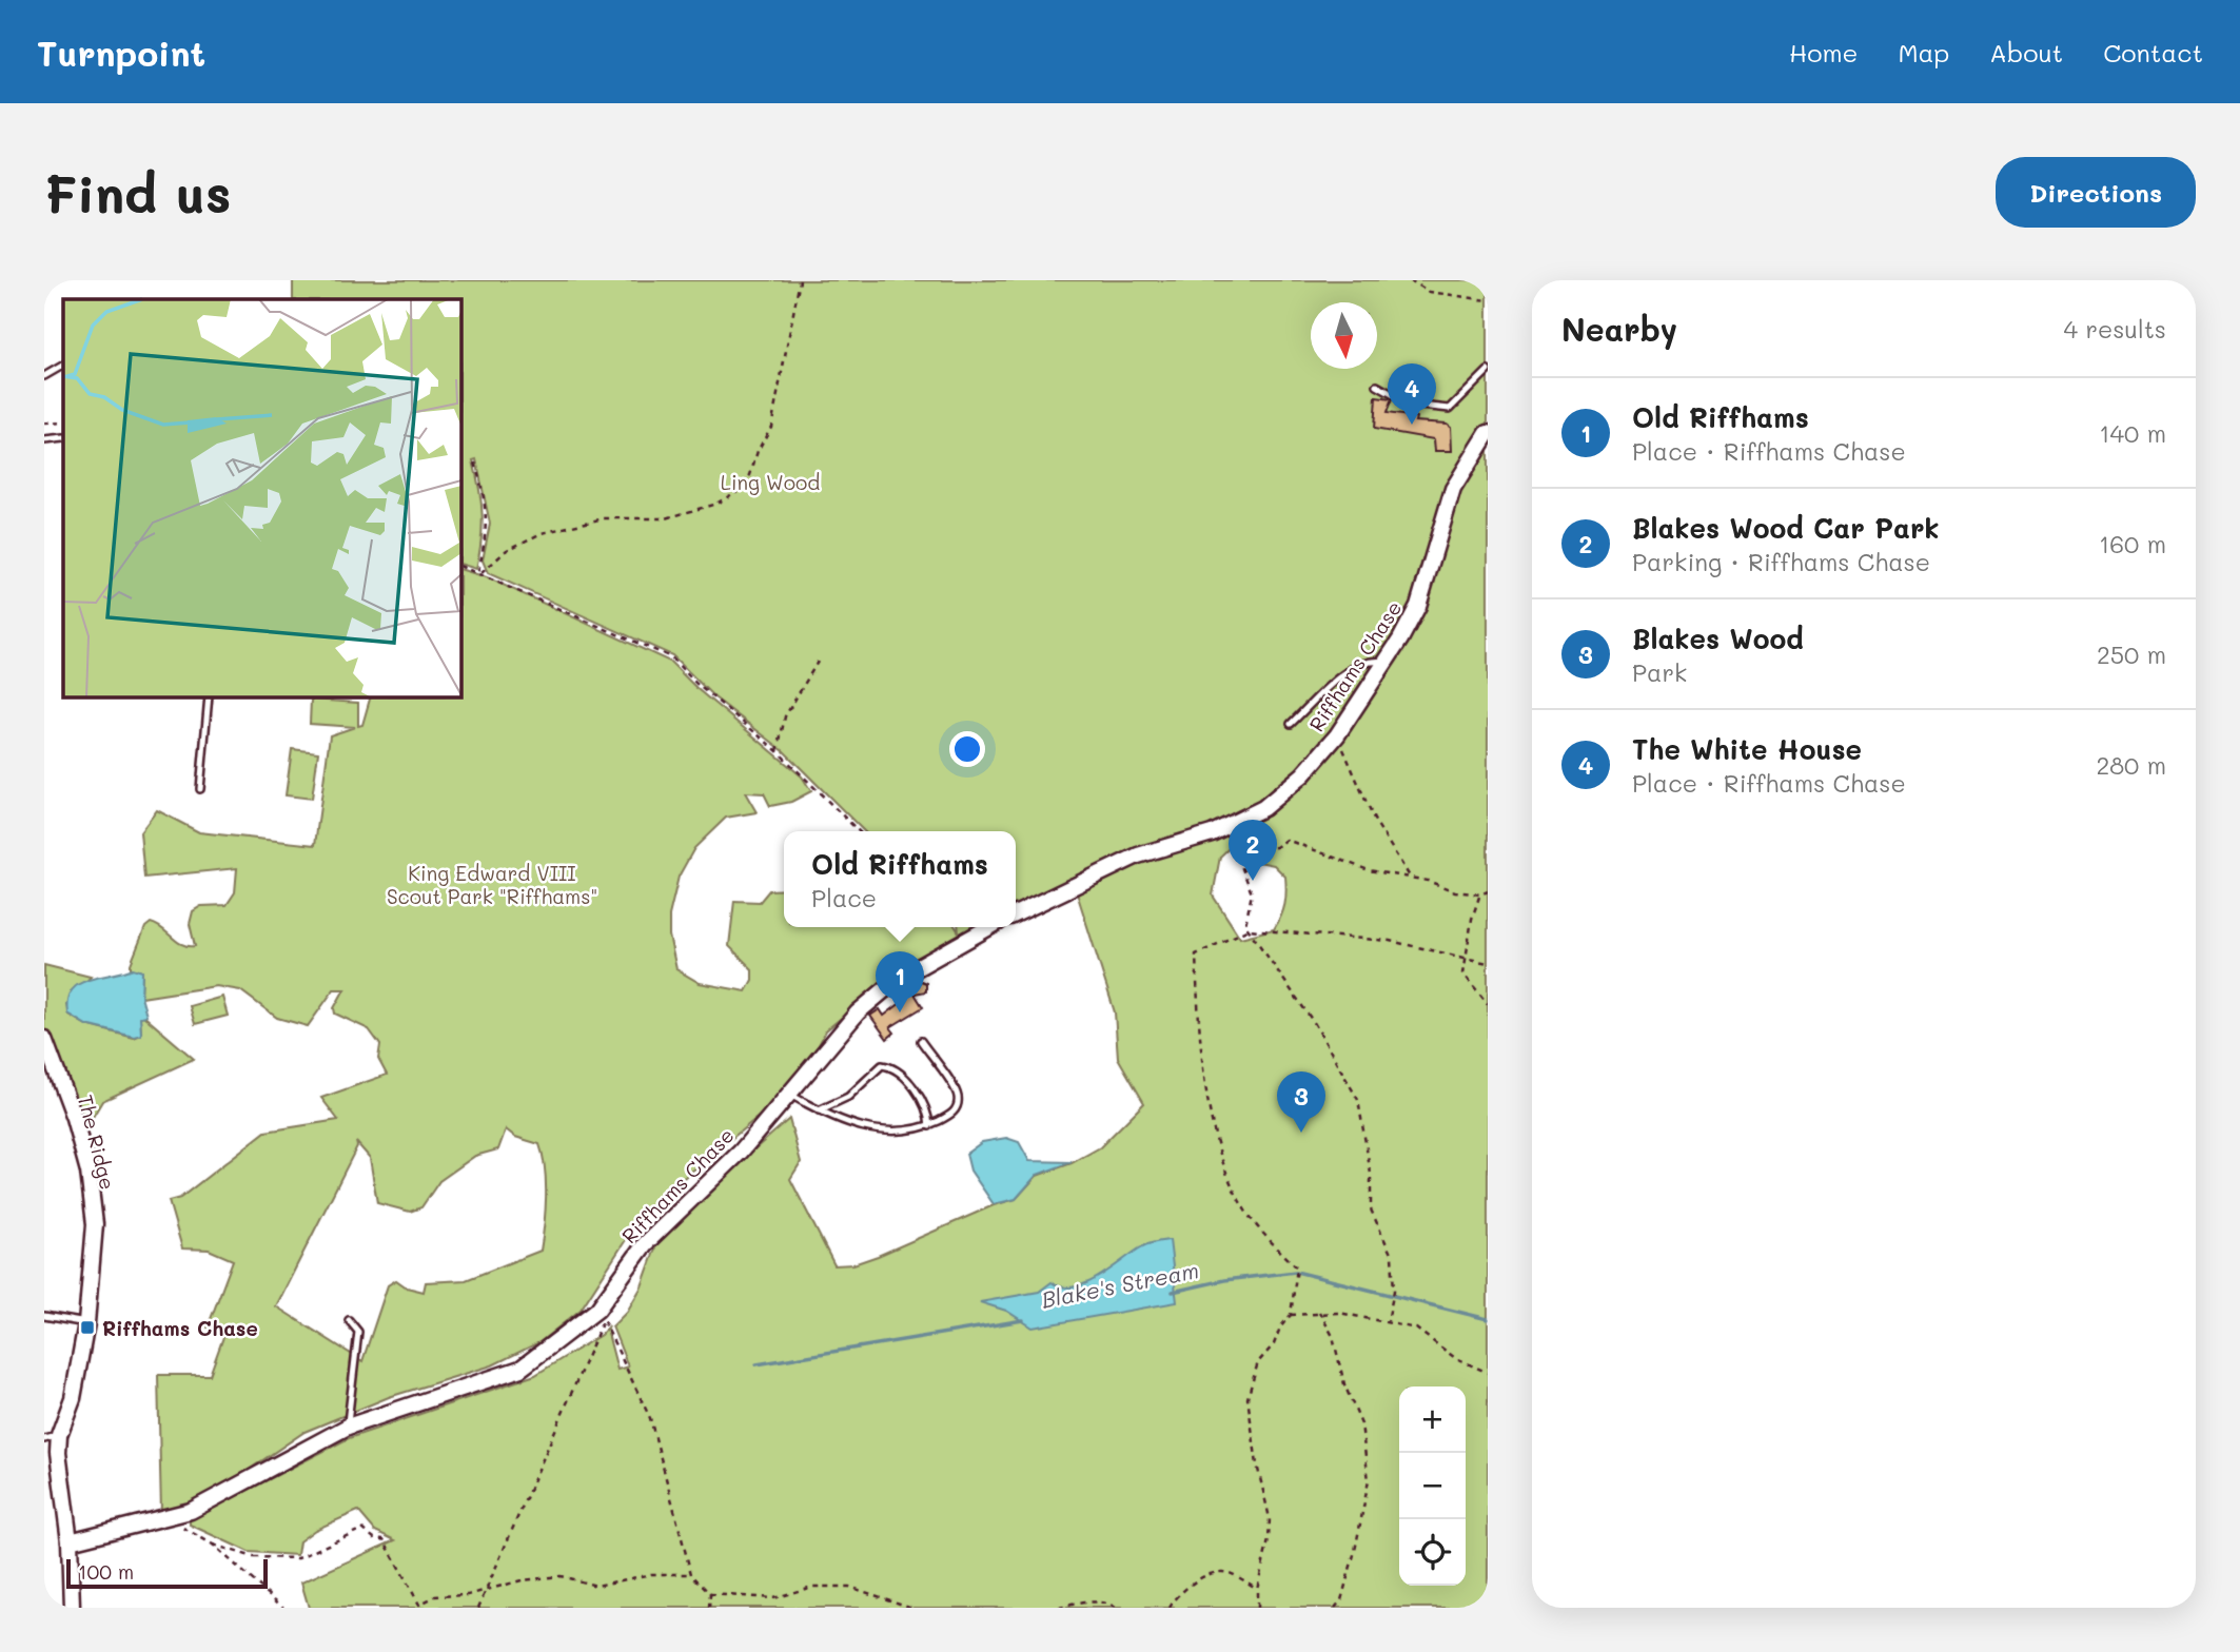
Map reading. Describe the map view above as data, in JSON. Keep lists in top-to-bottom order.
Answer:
{
  "streets": {
    "street": ["Riffhams Chase", "The Ridge"]
  },
  "crossings": [
    ["Riffhams Chase", "The Ridge"]
  ],
  "water": ["Blake's Stream"],
  "parks": ["Ling Wood", "King Edward VIII Scout Park \"Riffhams\""],
  "places": {
    "transit": ["Riffhams Chase"]
  },
  "scale_bar": "100 m",
  "north": "bottom",
  "page": {
    "header": "Turnpoint",
    "nav": [
      "Home",
      "Map",
      "About",
      "Contact"
    ],
    "buttons": "Directions",
    "title": "Find us",
    "heading": ["Nearby", "4 results"],
    "pins": [
      "4",
      "2",
      "1",
      "3"
    ],
    "list": [
      {
        "mark": "1",
        "name": "Old Riffhams",
        "note": "Place · Riffhams Chase",
        "value": "140 m"
      },
      {
        "mark": "2",
        "name": "Blakes Wood Car Park",
        "note": "Parking · Riffhams Chase",
        "value": "160 m"
      },
      {
        "mark": "3",
        "name": "Blakes Wood",
        "note": "Park",
        "value": "250 m"
      },
      {
        "mark": "4",
        "name": "The White House",
        "note": "Place · Riffhams Chase",
        "value": "280 m"
      }
    ],
    "popup": ["Old Riffhams", "Place"],
    "map_buttons": ["+", "−"],
    "scale": "100 m"
  }
}
